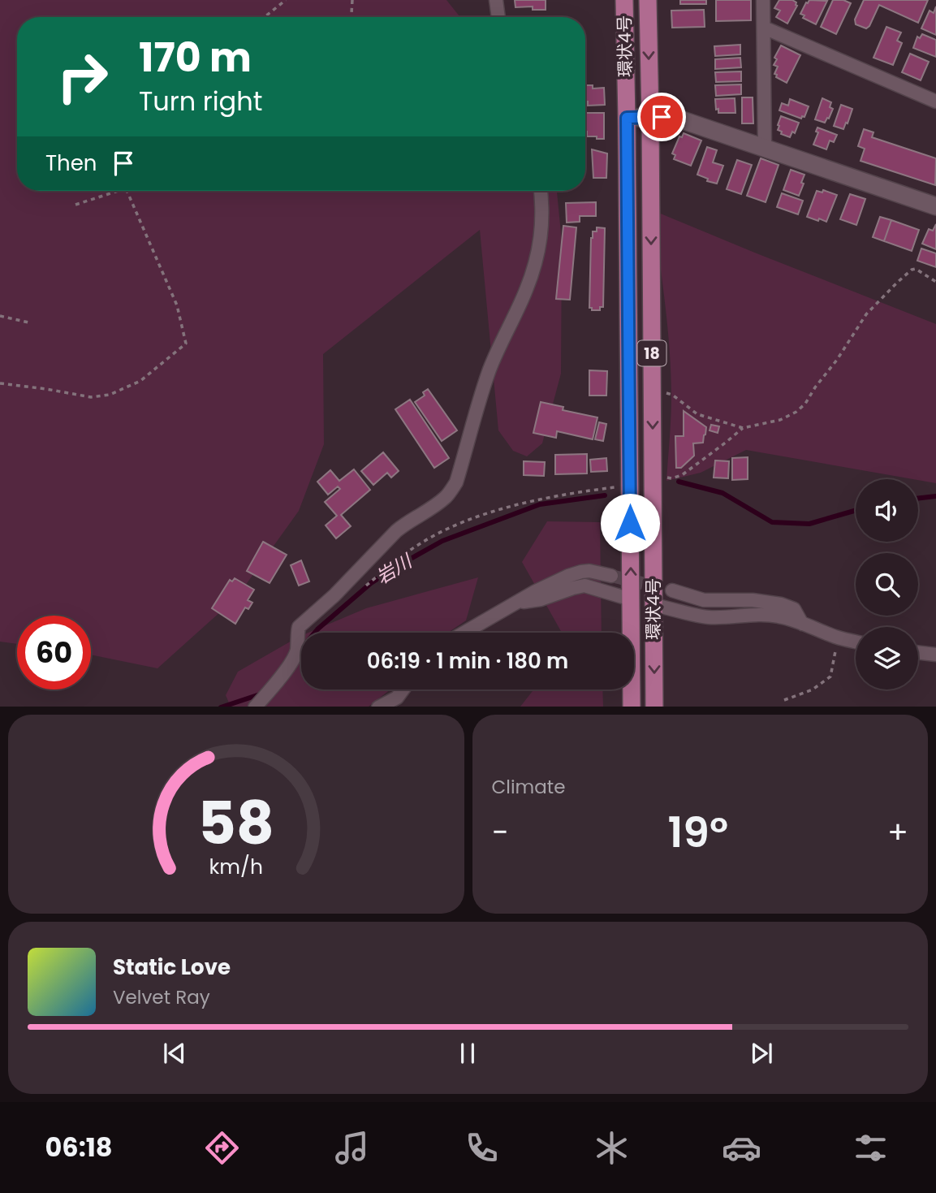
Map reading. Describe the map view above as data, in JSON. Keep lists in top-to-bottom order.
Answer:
{
  "streets": {
    "main road": ["環状4号", "18"]
  },
  "water": ["岩川"],
  "page": {
    "turn": ["170 m", "Turn right"],
    "then": "Then",
    "limit": "60",
    "trip": "06:19 · 1 min · 180 m",
    "tile": "Climate",
    "heat": ["−", "19°", "+"],
    "song": ["Static Love", "Velvet Ray"],
    "tabs": "06:18",
    "gauge": ["58", "km/h"]
  }
}
